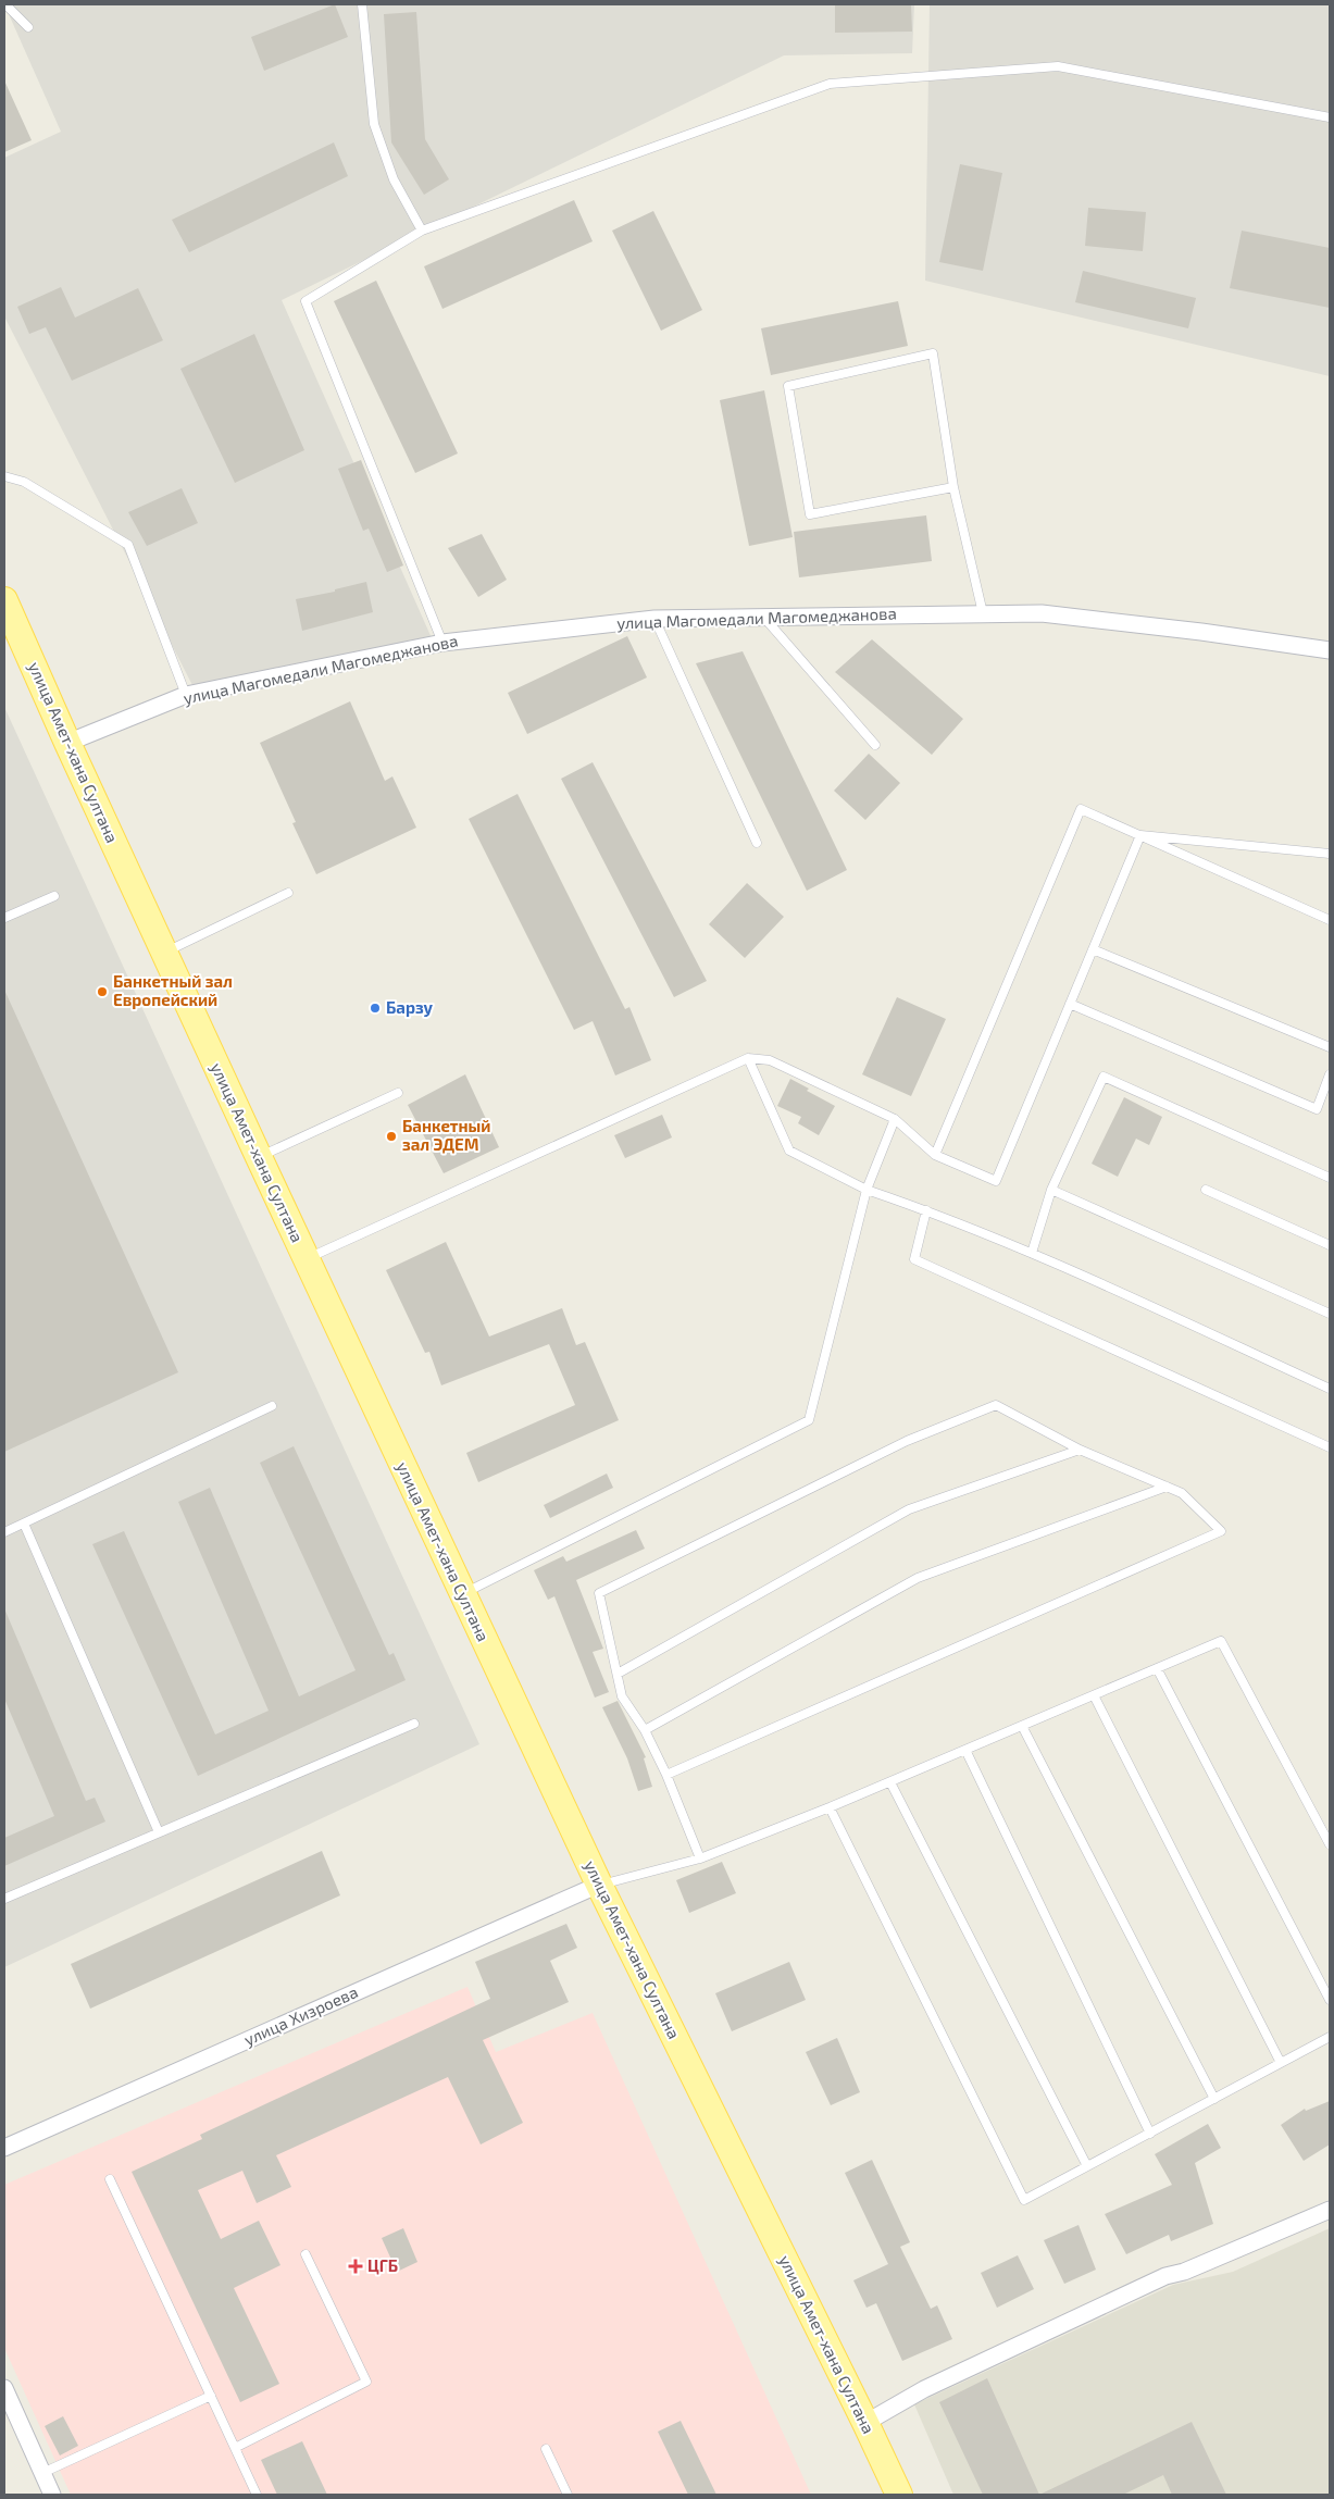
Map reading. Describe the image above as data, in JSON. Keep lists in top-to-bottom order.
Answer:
{
  "streets": {
    "main road": ["улица Амет-хана Султана"],
    "street": ["улица Магомедали Магомеджановa", "улица Хизроева"]
  },
  "crossings": [
    ["улица Магомедали Магомеджановa", "улица Амет-хана Султана"],
    ["улица Амет-хана Султана", "улица Хизроева"]
  ],
  "places": {
    "other": ["Банкетный зал Европейский", "Барзу", "Банкетный зал ЭДЕМ"],
    "health": ["ЦГБ"]
  }
}
